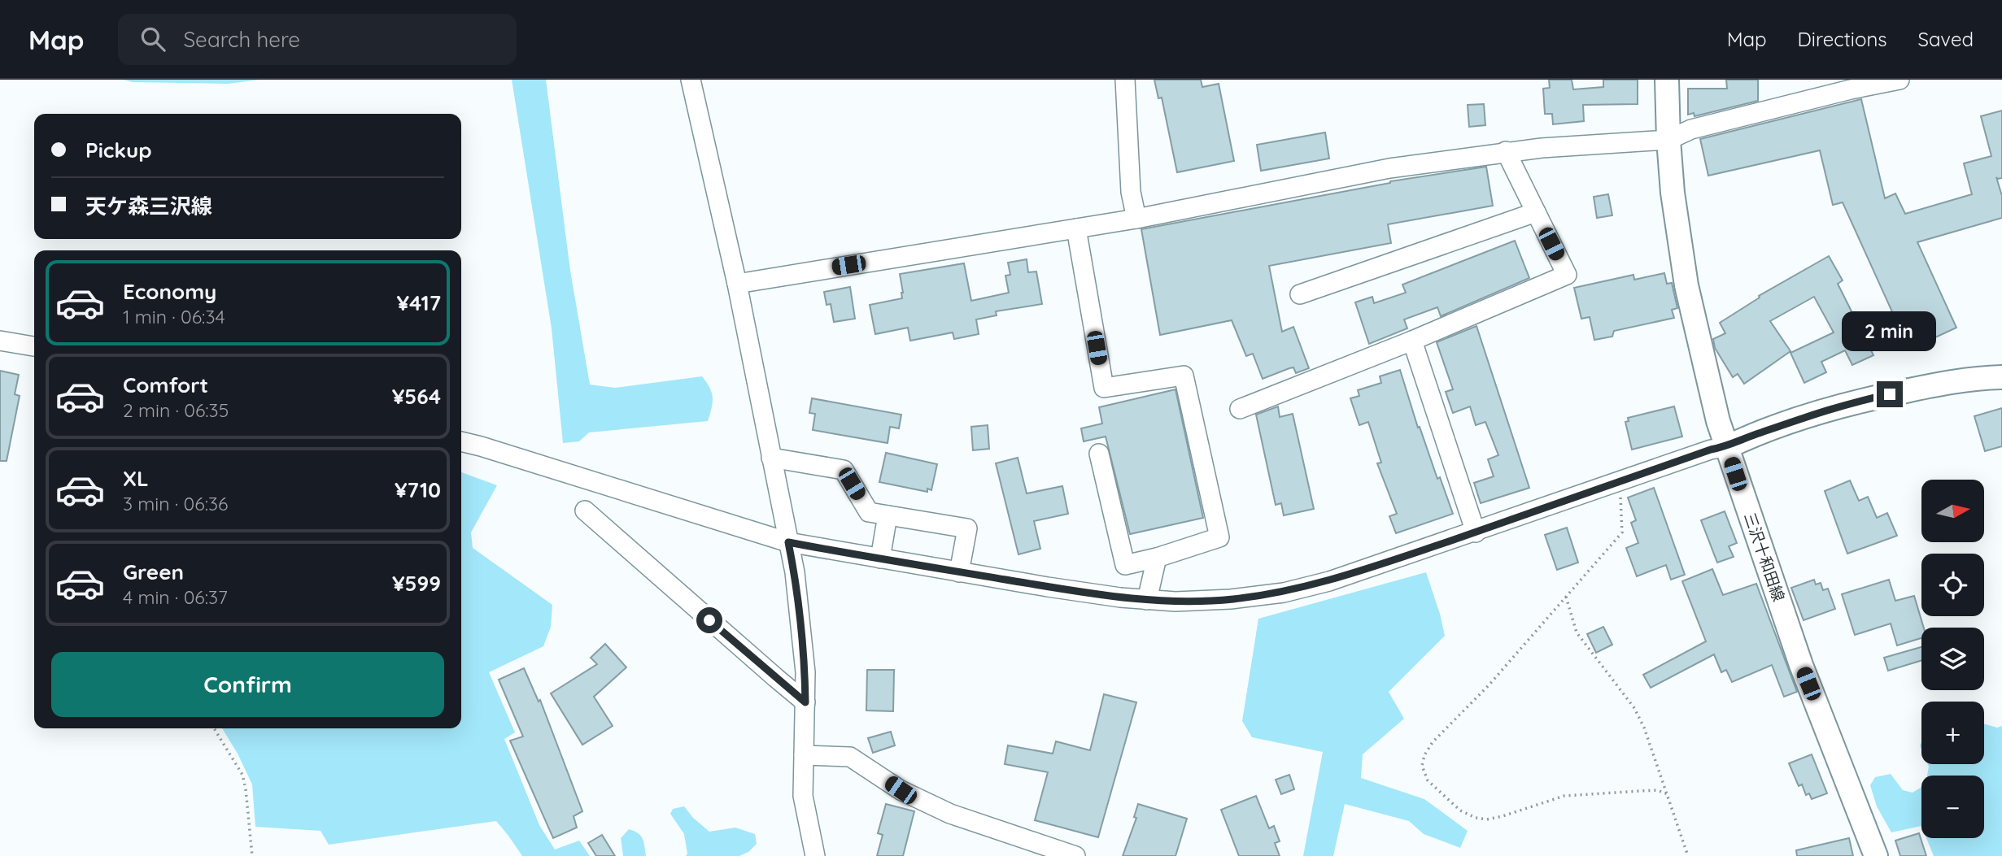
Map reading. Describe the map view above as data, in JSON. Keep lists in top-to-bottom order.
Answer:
{
  "streets": {
    "main road": ["三沢十和田線"]
  },
  "north": "right",
  "page": {
    "header": "Map",
    "search": "Search here",
    "nav": ["Map", "Directions", "Saved"],
    "banner": ["Pickup", "天ケ森三沢線"],
    "list": [
      {
        "name": "Economy",
        "note": "1 min · 06:34",
        "value": "¥417"
      },
      {
        "name": "Comfort",
        "note": "2 min · 06:35",
        "value": "¥564"
      },
      {
        "name": "XL",
        "note": "3 min · 06:36",
        "value": "¥710"
      },
      {
        "name": "Green",
        "note": "4 min · 06:37",
        "value": "¥599"
      }
    ],
    "bubble": "2 min",
    "map_buttons": ["+", "−"],
    "buttons": "Confirm"
  }
}
